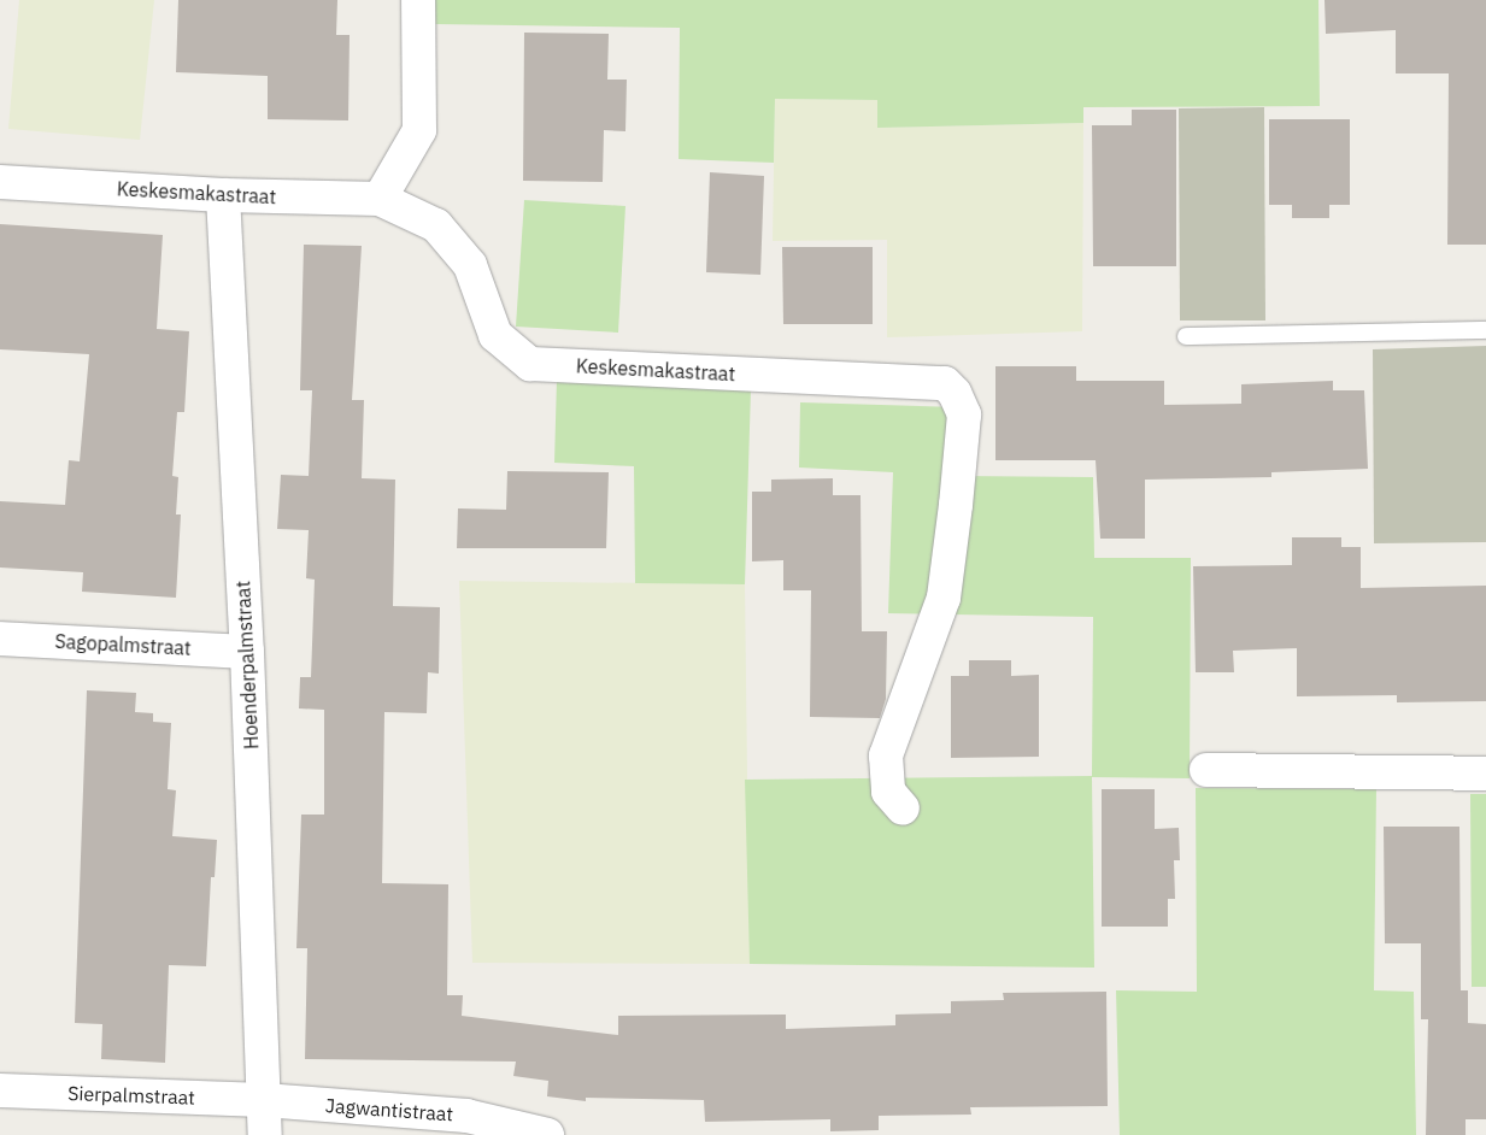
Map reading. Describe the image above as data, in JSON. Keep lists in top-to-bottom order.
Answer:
{
  "streets": {
    "street": [
      "Keskesmakastraat",
      "Sagopalmstraat",
      "Hoenderpalmstraat",
      "Sierpalmstraat",
      "Jagwantistraat"
    ]
  },
  "crossings": [
    ["Keskesmakastraat", "Hoenderpalmstraat"],
    ["Sagopalmstraat", "Hoenderpalmstraat"],
    ["Hoenderpalmstraat", "Sierpalmstraat"],
    ["Hoenderpalmstraat", "Jagwantistraat"],
    ["Sierpalmstraat", "Jagwantistraat"]
  ]
}
